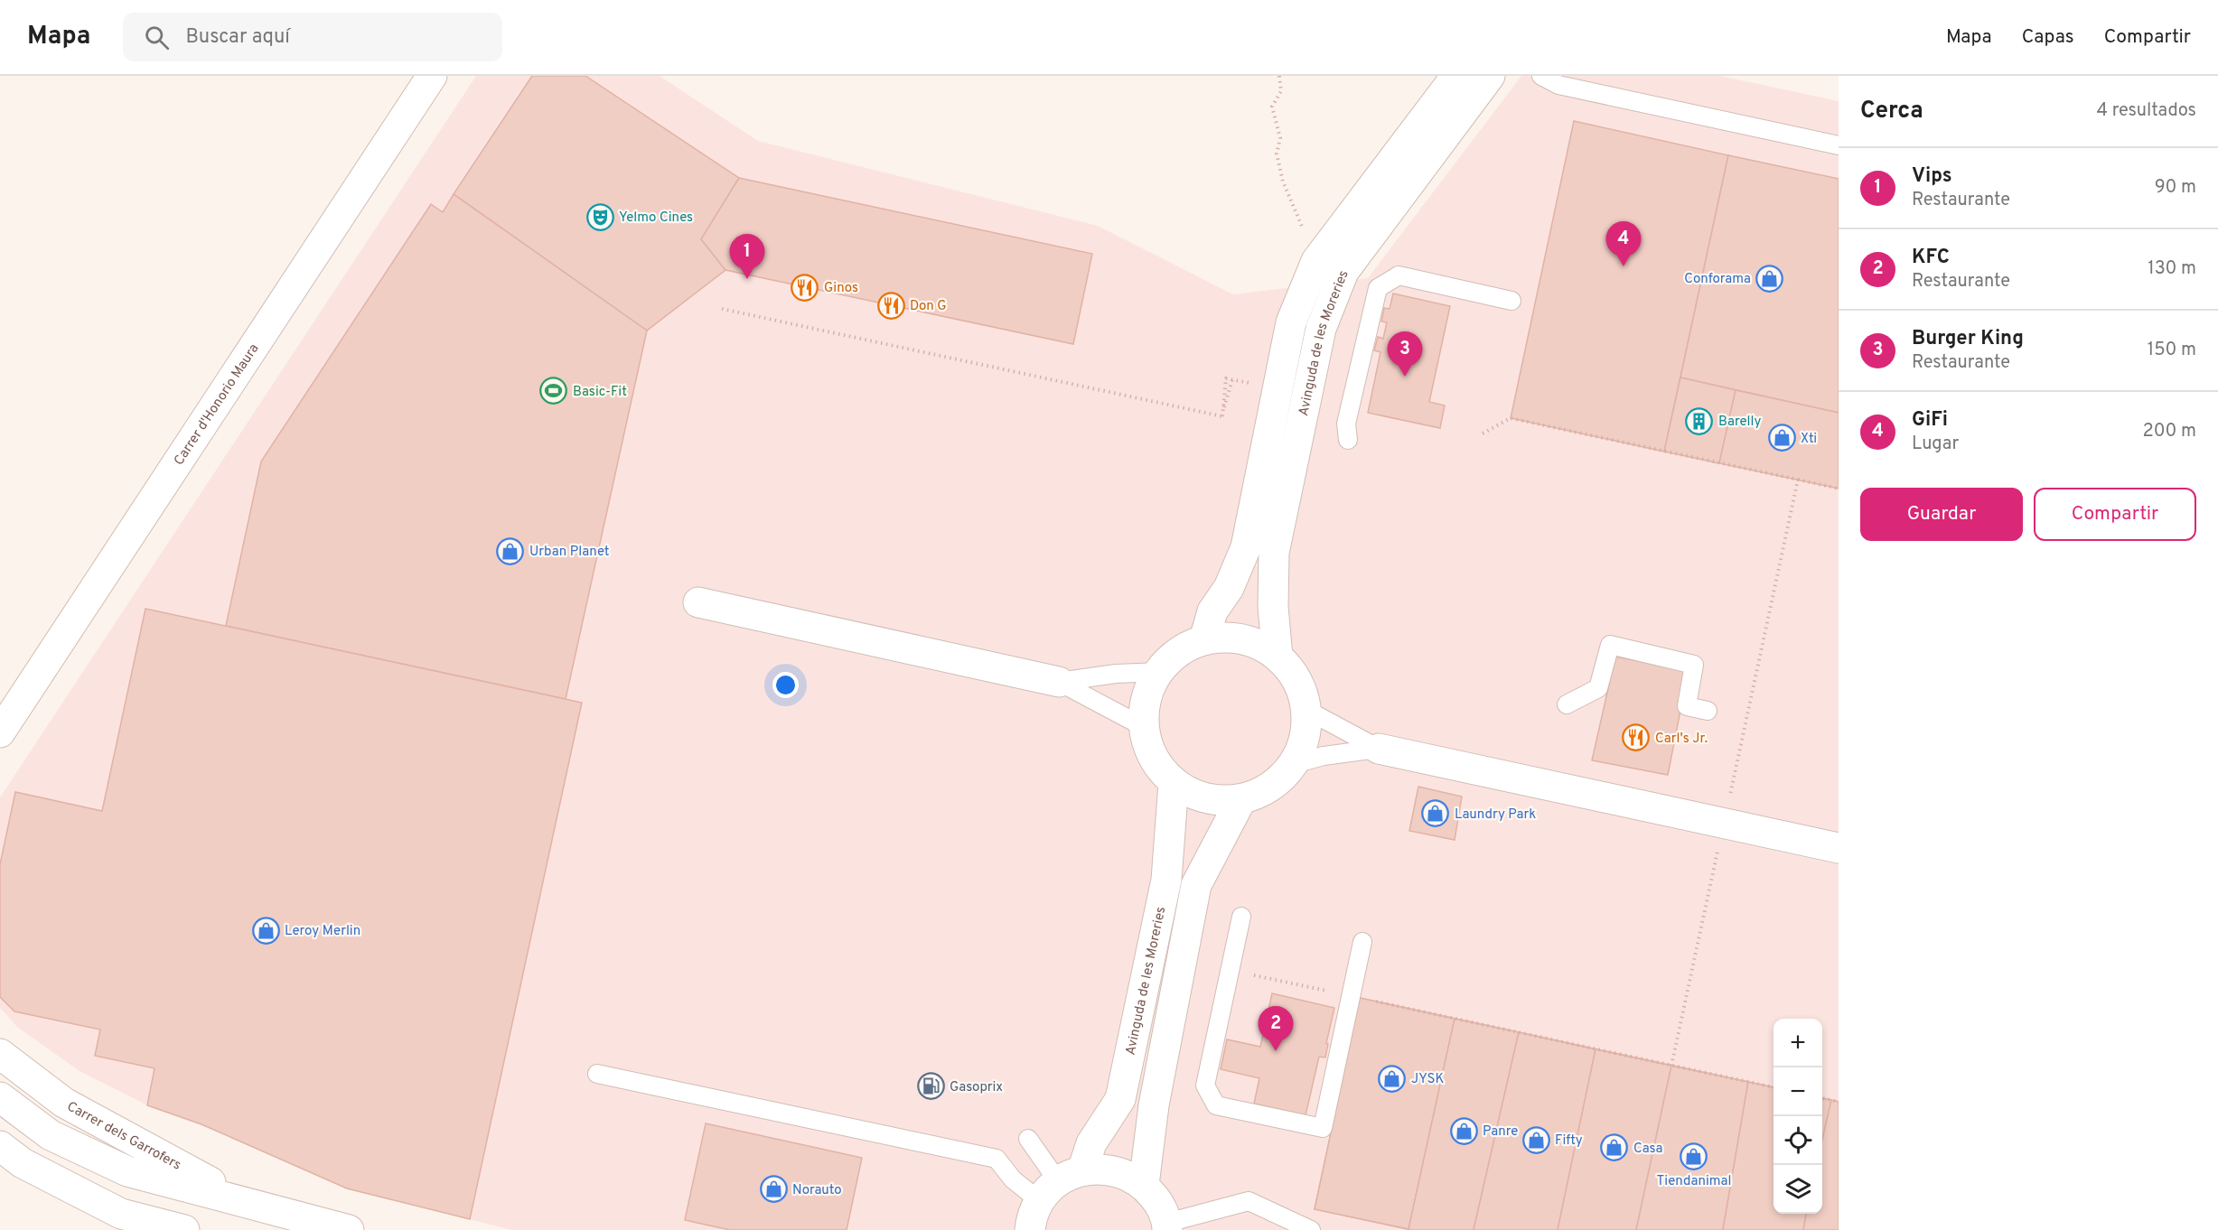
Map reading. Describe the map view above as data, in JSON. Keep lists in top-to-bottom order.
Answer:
{
  "streets": {
    "street": ["Avinguda de les Moreries", "Carrer d'Honorio Maura", "Carrer dels Garrofers"]
  },
  "places": {
    "theatre": ["Yelmo Cines"],
    "shop": [
      "Conforama",
      "Xti",
      "Urban Planet",
      "Laundry Park",
      "Leroy Merlin",
      "JYSK",
      "Panre",
      "Fifty",
      "Casa",
      "Tiendanimal",
      "Norauto"
    ],
    "restaurant": ["Ginos", "Don G", "Carl's Jr."],
    "sports": ["Basic-Fit"],
    "building": ["Barelly"],
    "fuel station": ["Gasoprix"]
  },
  "page": {
    "header": "Mapa",
    "search": "Buscar aquí",
    "nav": ["Mapa", "Capas", "Compartir"],
    "heading": ["Cerca", "4 resultados"],
    "list": [
      {
        "mark": "1",
        "name": "Vips",
        "note": "Restaurante",
        "value": "90 m"
      },
      {
        "mark": "2",
        "name": "KFC",
        "note": "Restaurante",
        "value": "130 m"
      },
      {
        "mark": "3",
        "name": "Burger King",
        "note": "Restaurante",
        "value": "150 m"
      },
      {
        "mark": "4",
        "name": "GiFi",
        "note": "Lugar",
        "value": "200 m"
      }
    ],
    "pins": [
      "4",
      "1",
      "3",
      "2"
    ],
    "buttons": ["Guardar", "Compartir"],
    "map_buttons": ["+", "−"]
  }
}
